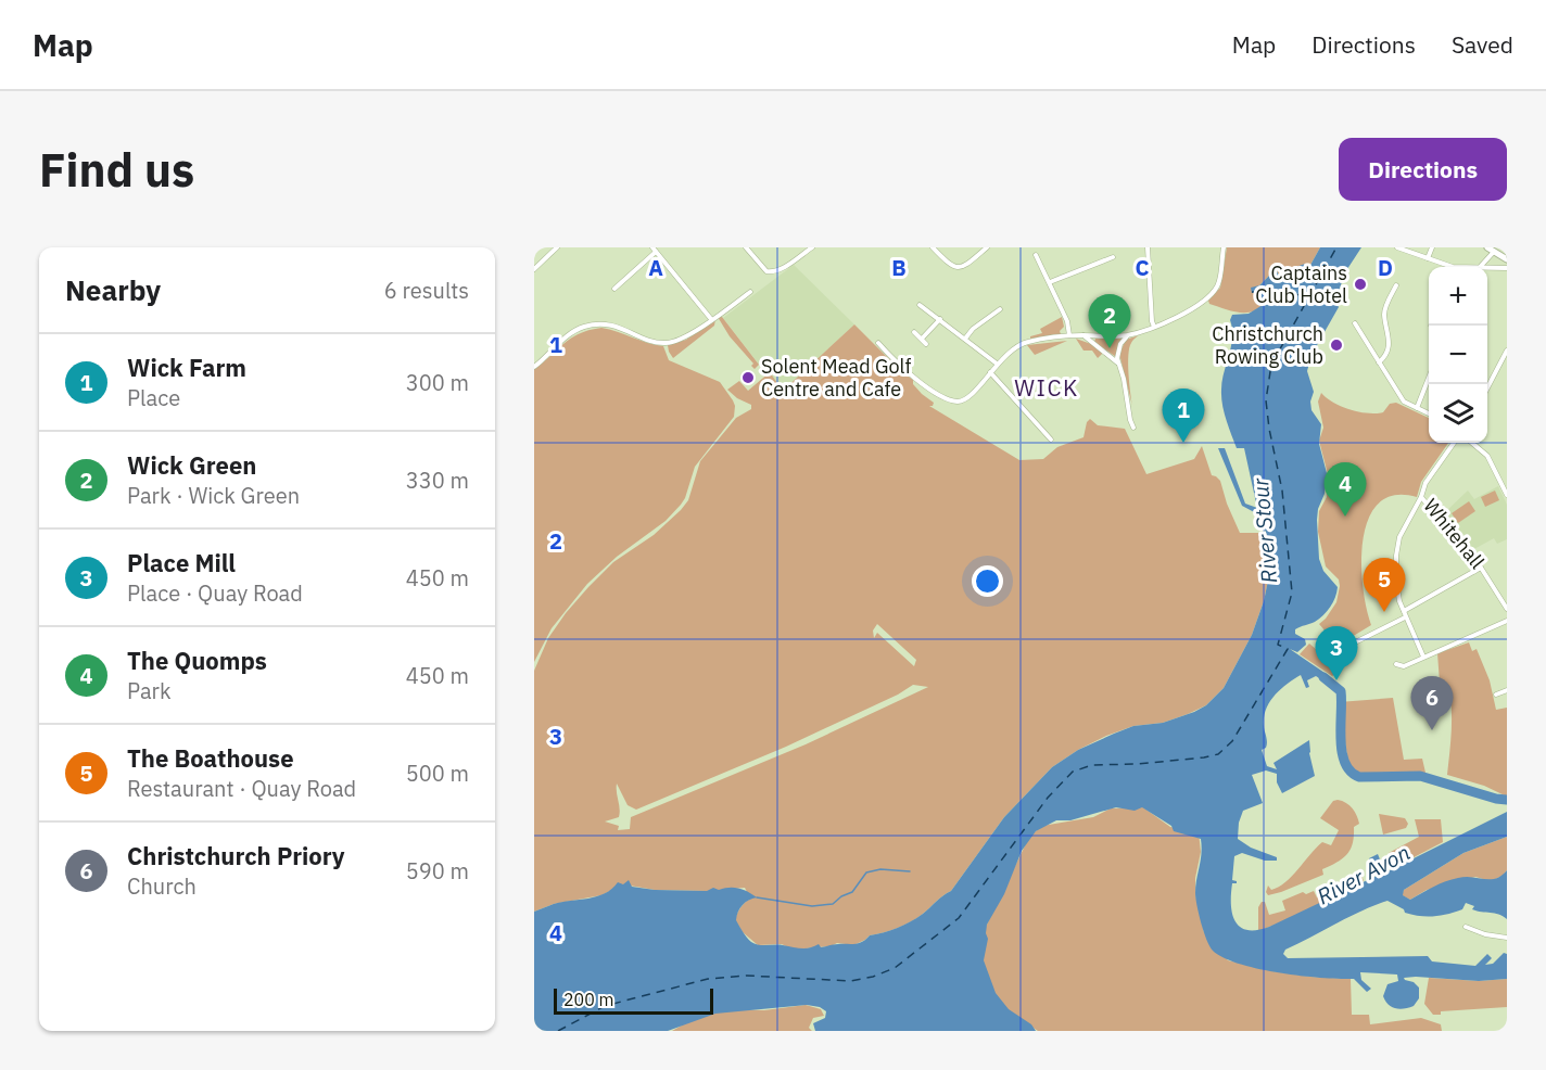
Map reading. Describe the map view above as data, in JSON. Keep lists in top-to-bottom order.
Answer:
{
  "streets": {
    "street": ["Whitehall"]
  },
  "districts": ["WICK"],
  "water": ["River Stour", "River Avon"],
  "places": ["Captains Club Hotel", "Christchurch Rowing Club", "Solent Mead Golf Centre and Cafe"],
  "scale_bar": "200 m",
  "page": {
    "header": "Map",
    "nav": ["Map", "Directions", "Saved"],
    "buttons": "Directions",
    "title": "Find us",
    "heading": ["Nearby", "6 results"],
    "map_buttons": ["+", "−"],
    "pins": [
      "2",
      "1",
      "4",
      "5",
      "3",
      "6"
    ],
    "list": [
      {
        "mark": "1",
        "name": "Wick Farm",
        "note": "Place",
        "value": "300 m"
      },
      {
        "mark": "2",
        "name": "Wick Green",
        "note": "Park · Wick Green",
        "value": "330 m"
      },
      {
        "mark": "3",
        "name": "Place Mill",
        "note": "Place · Quay Road",
        "value": "450 m"
      },
      {
        "mark": "4",
        "name": "The Quomps",
        "note": "Park",
        "value": "450 m"
      },
      {
        "mark": "5",
        "name": "The Boathouse",
        "note": "Restaurant · Quay Road",
        "value": "500 m"
      },
      {
        "mark": "6",
        "name": "Christchurch Priory",
        "note": "Church",
        "value": "590 m"
      }
    ],
    "scale": "200 m"
  },
  "grid": {
    "columns": [
      "A",
      "B",
      "C",
      "D"
    ],
    "rows": [
      "1",
      "2",
      "3",
      "4"
    ]
  }
}
